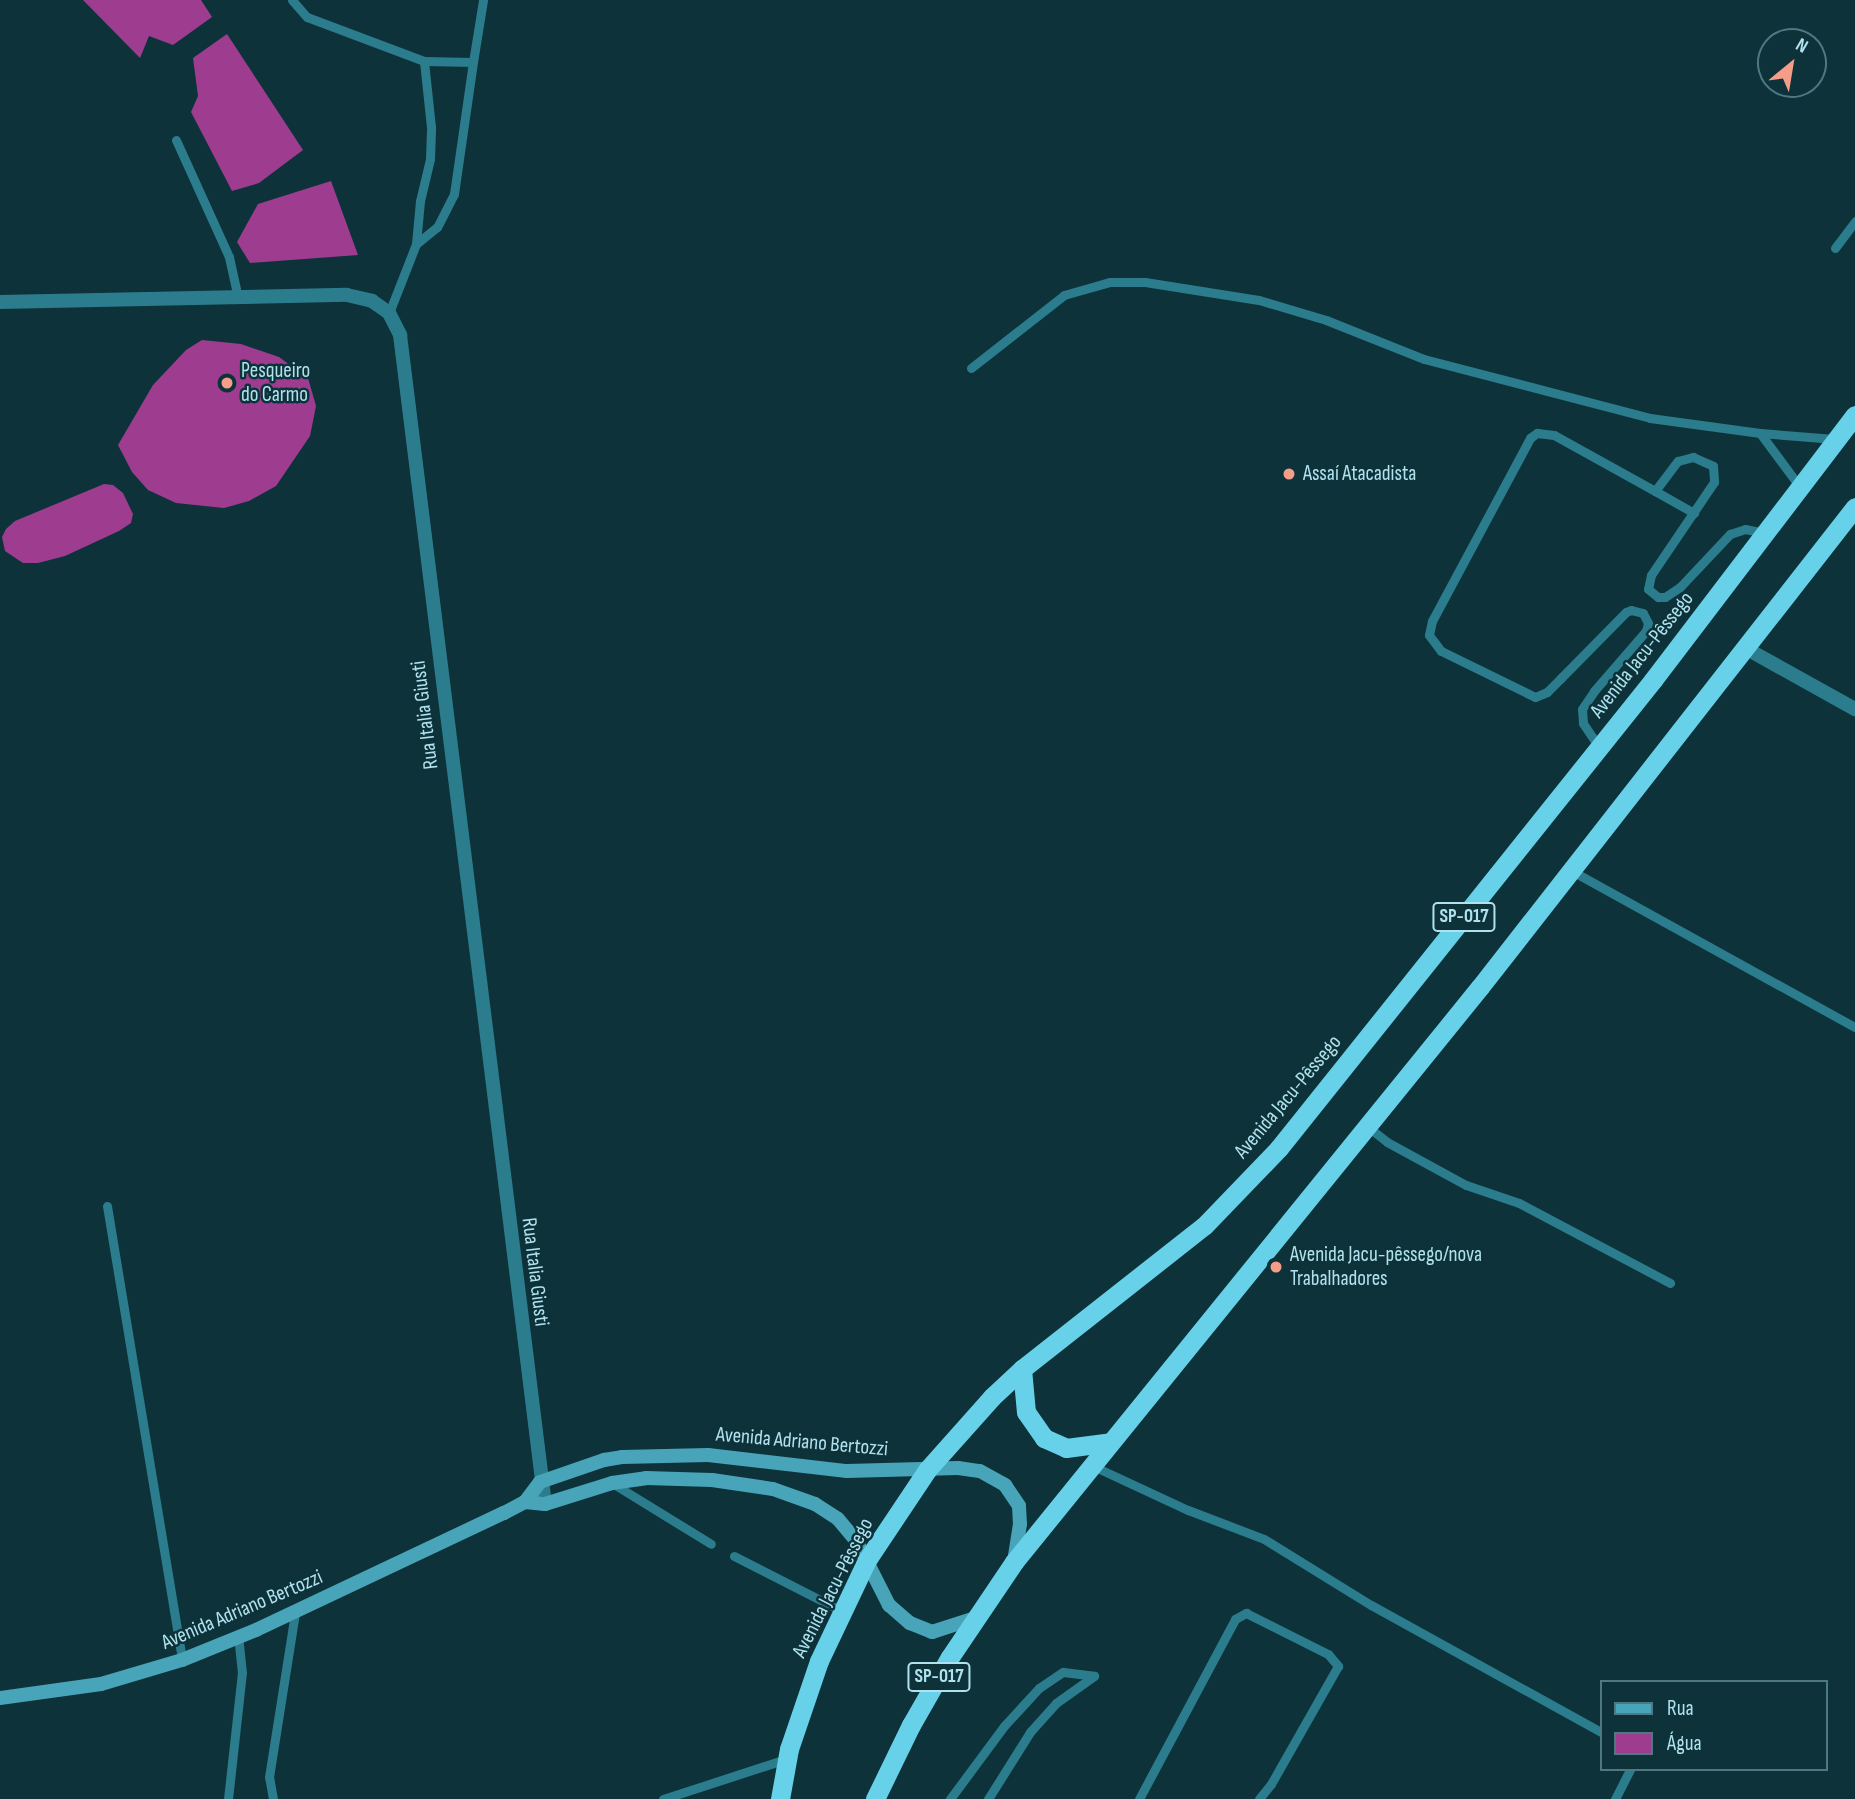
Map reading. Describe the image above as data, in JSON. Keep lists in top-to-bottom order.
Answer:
{
  "streets": {
    "highway": ["Avenida Jacu-Pêssego", "SP-017"],
    "main road": ["Avenida Adriano Bertozzi"],
    "street": ["Rua Italia Giusti"]
  },
  "crossings": [
    ["Avenida Jacu-Pêssego", "SP-017"],
    ["Avenida Jacu-Pêssego", "Avenida Adriano Bertozzi"],
    ["Rua Italia Giusti", "Avenida Adriano Bertozzi"],
    ["SP-017", "Avenida Adriano Bertozzi"]
  ],
  "places": ["Pesqueiro do Carmo", "Assaí Atacadista", "Avenida Jacu-pêssego/nova Trabalhadores"],
  "legend": ["Rua", "Água"],
  "north": "top right"
}
